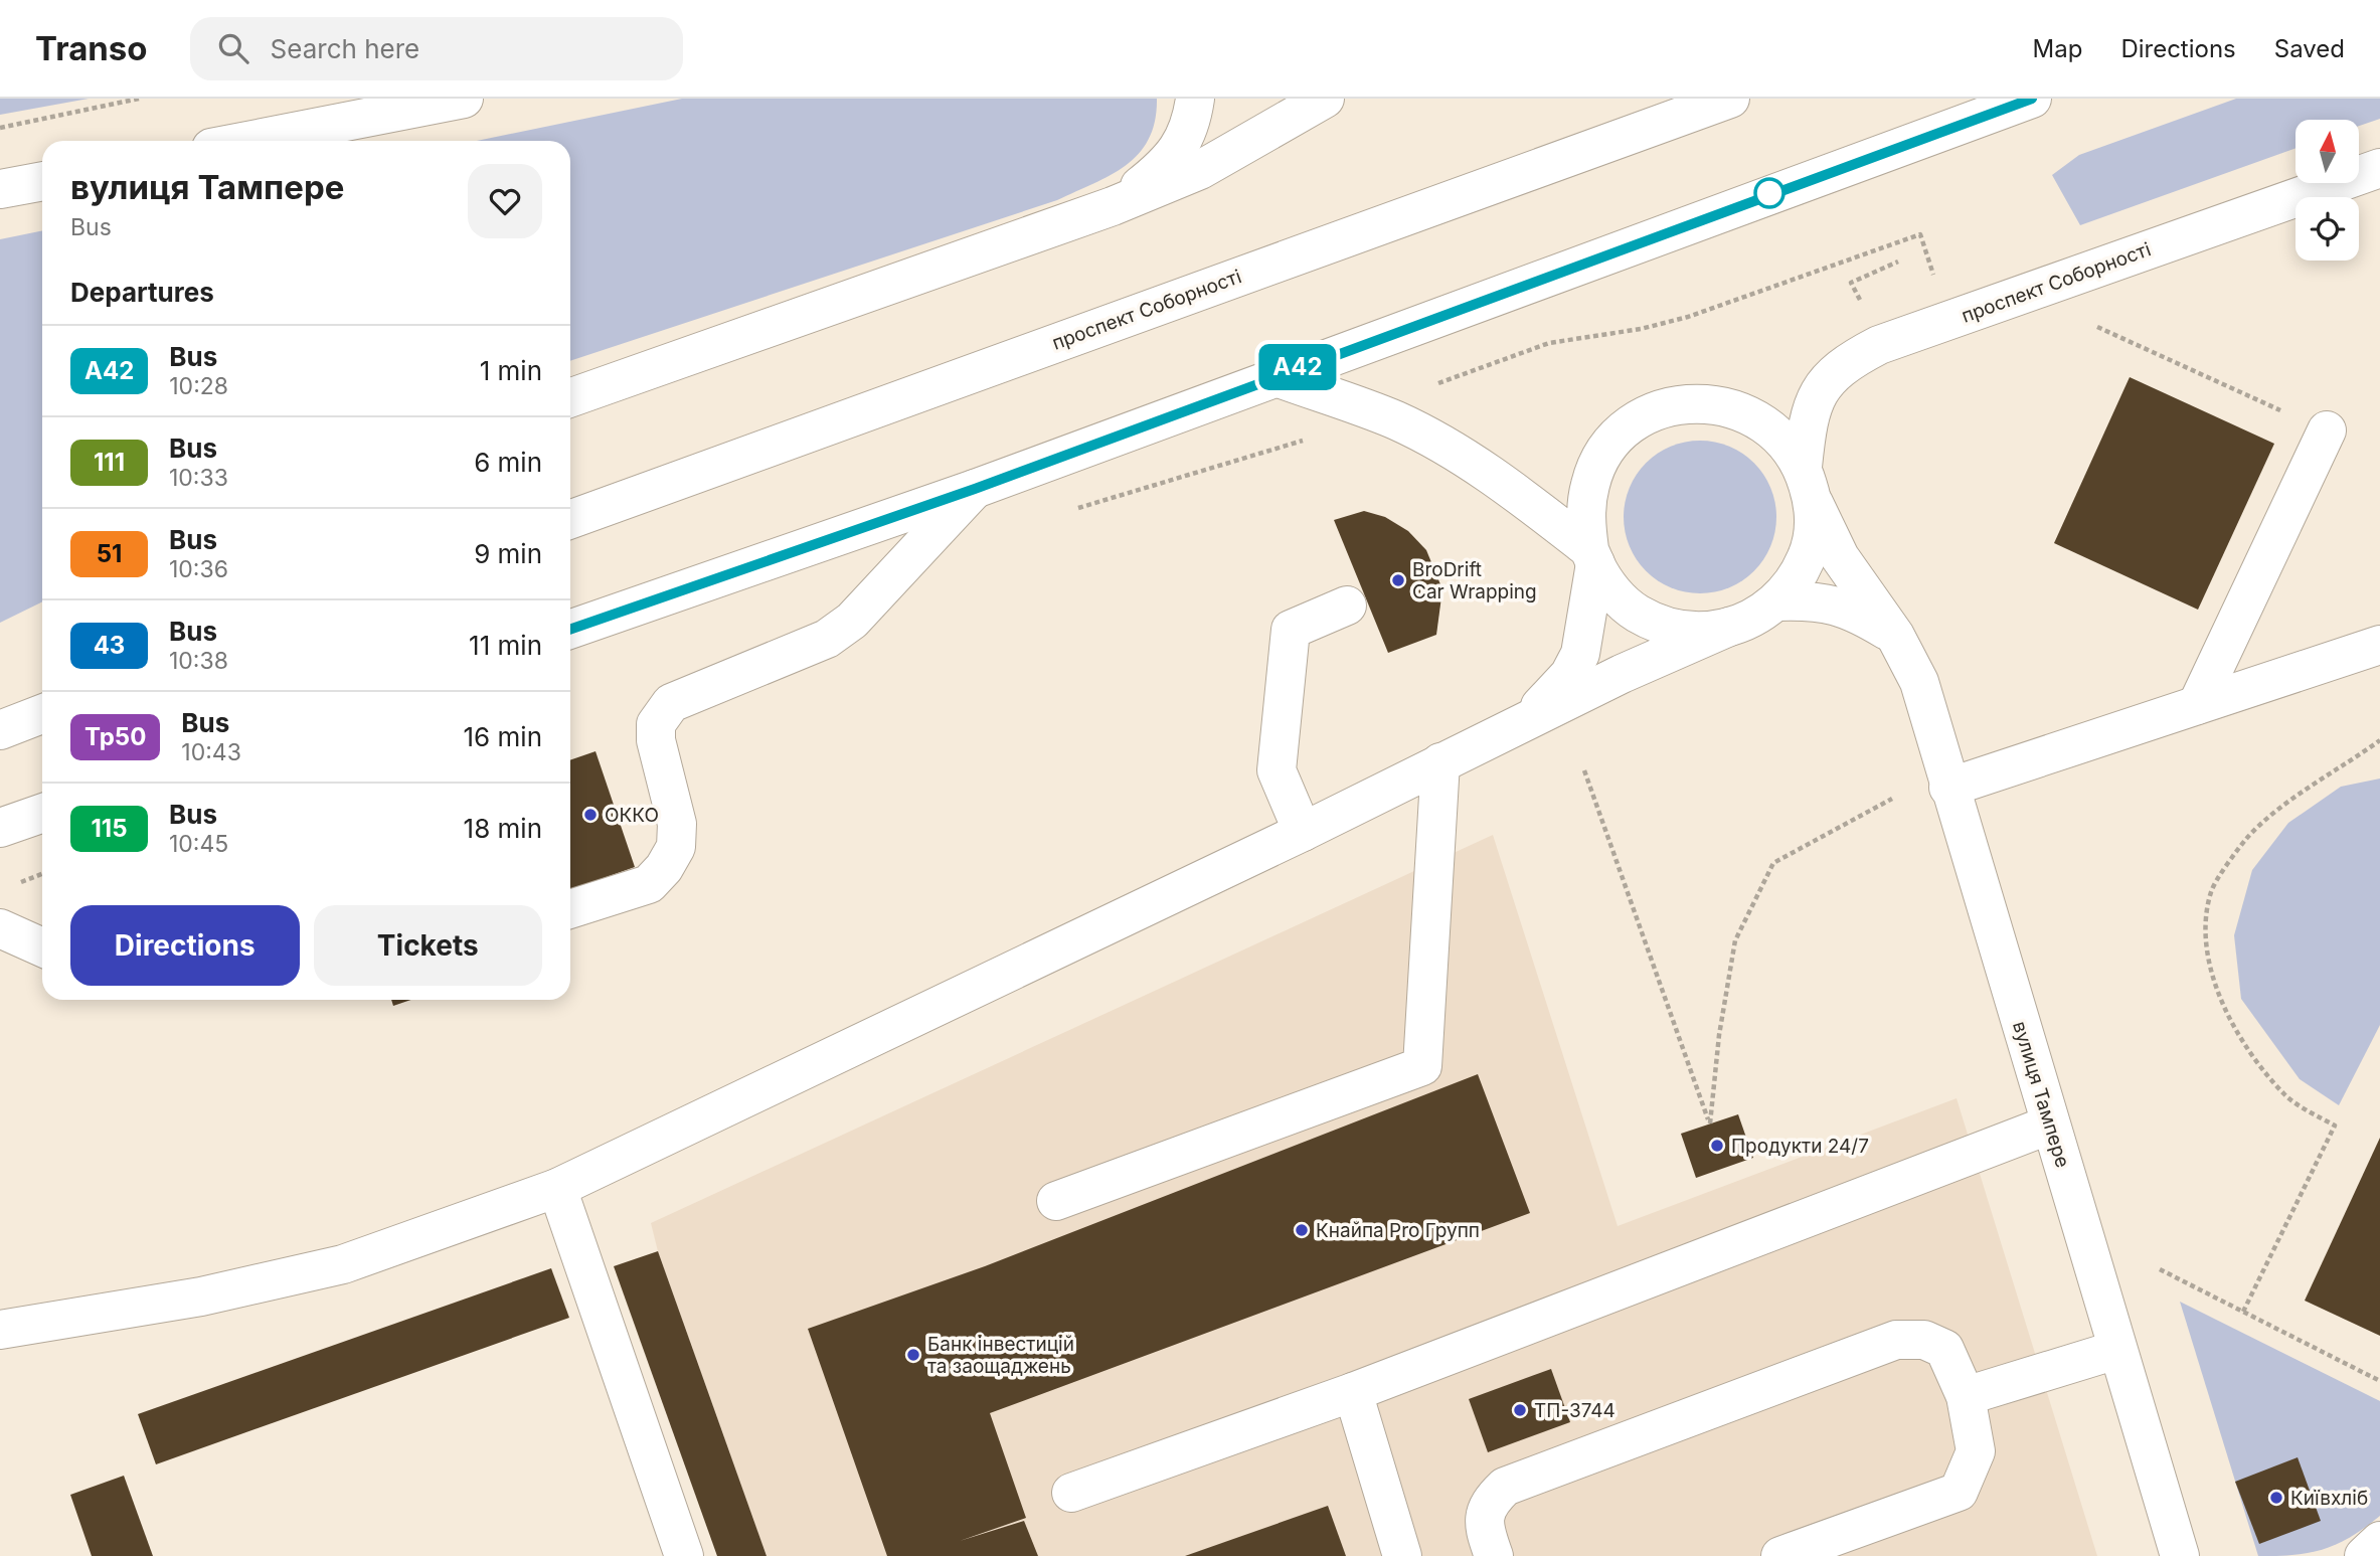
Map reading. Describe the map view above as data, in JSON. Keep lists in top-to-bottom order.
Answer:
{
  "streets": {
    "main road": ["проспект Соборності", "вулиця Тампере"]
  },
  "crossings": [
    ["проспект Соборності", "вулиця Тампере"]
  ],
  "places": [
    "BroDrift Car Wrapping",
    "ОККО",
    "Продукти 24/7",
    "Кнайпа Pro Групп",
    "Банк інвестицій та заощаджень",
    "ТП-3744",
    "Київхліб"
  ],
  "lines": ["bus line А42"],
  "north": "top",
  "page": {
    "header": "Transo",
    "search": "Search here",
    "nav": ["Map", "Directions", "Saved"],
    "on_map": "А42",
    "heading": [
      ["вулиця Тампере", "Bus"],
      "Departures"
    ],
    "list": [
      {
        "mark": "А42",
        "name": "Bus",
        "note": "10:28",
        "value": "1 min"
      },
      {
        "mark": "111",
        "name": "Bus",
        "note": "10:33",
        "value": "6 min"
      },
      {
        "mark": "51",
        "name": "Bus",
        "note": "10:36",
        "value": "9 min"
      },
      {
        "mark": "43",
        "name": "Bus",
        "note": "10:38",
        "value": "11 min"
      },
      {
        "mark": "Тр50",
        "name": "Bus",
        "note": "10:43",
        "value": "16 min"
      },
      {
        "mark": "115",
        "name": "Bus",
        "note": "10:45",
        "value": "18 min"
      }
    ],
    "buttons": ["Directions", "Tickets"]
  }
}
